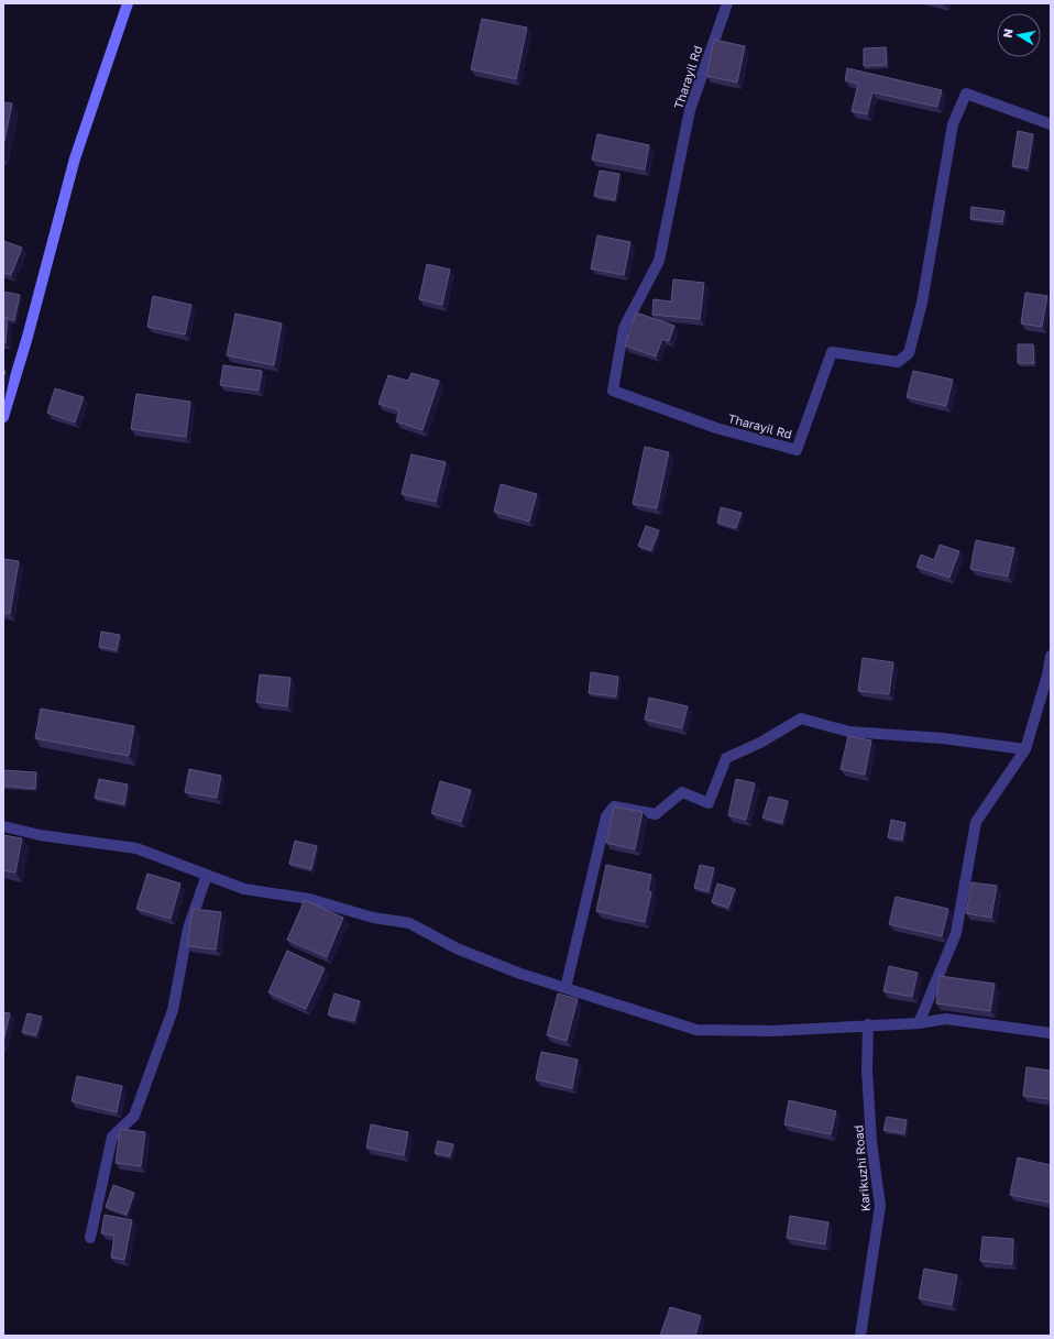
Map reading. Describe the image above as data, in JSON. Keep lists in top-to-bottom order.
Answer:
{
  "streets": {
    "street": ["Tharayil Rd", "Karikuzhi Road"]
  },
  "north": "left"
}
